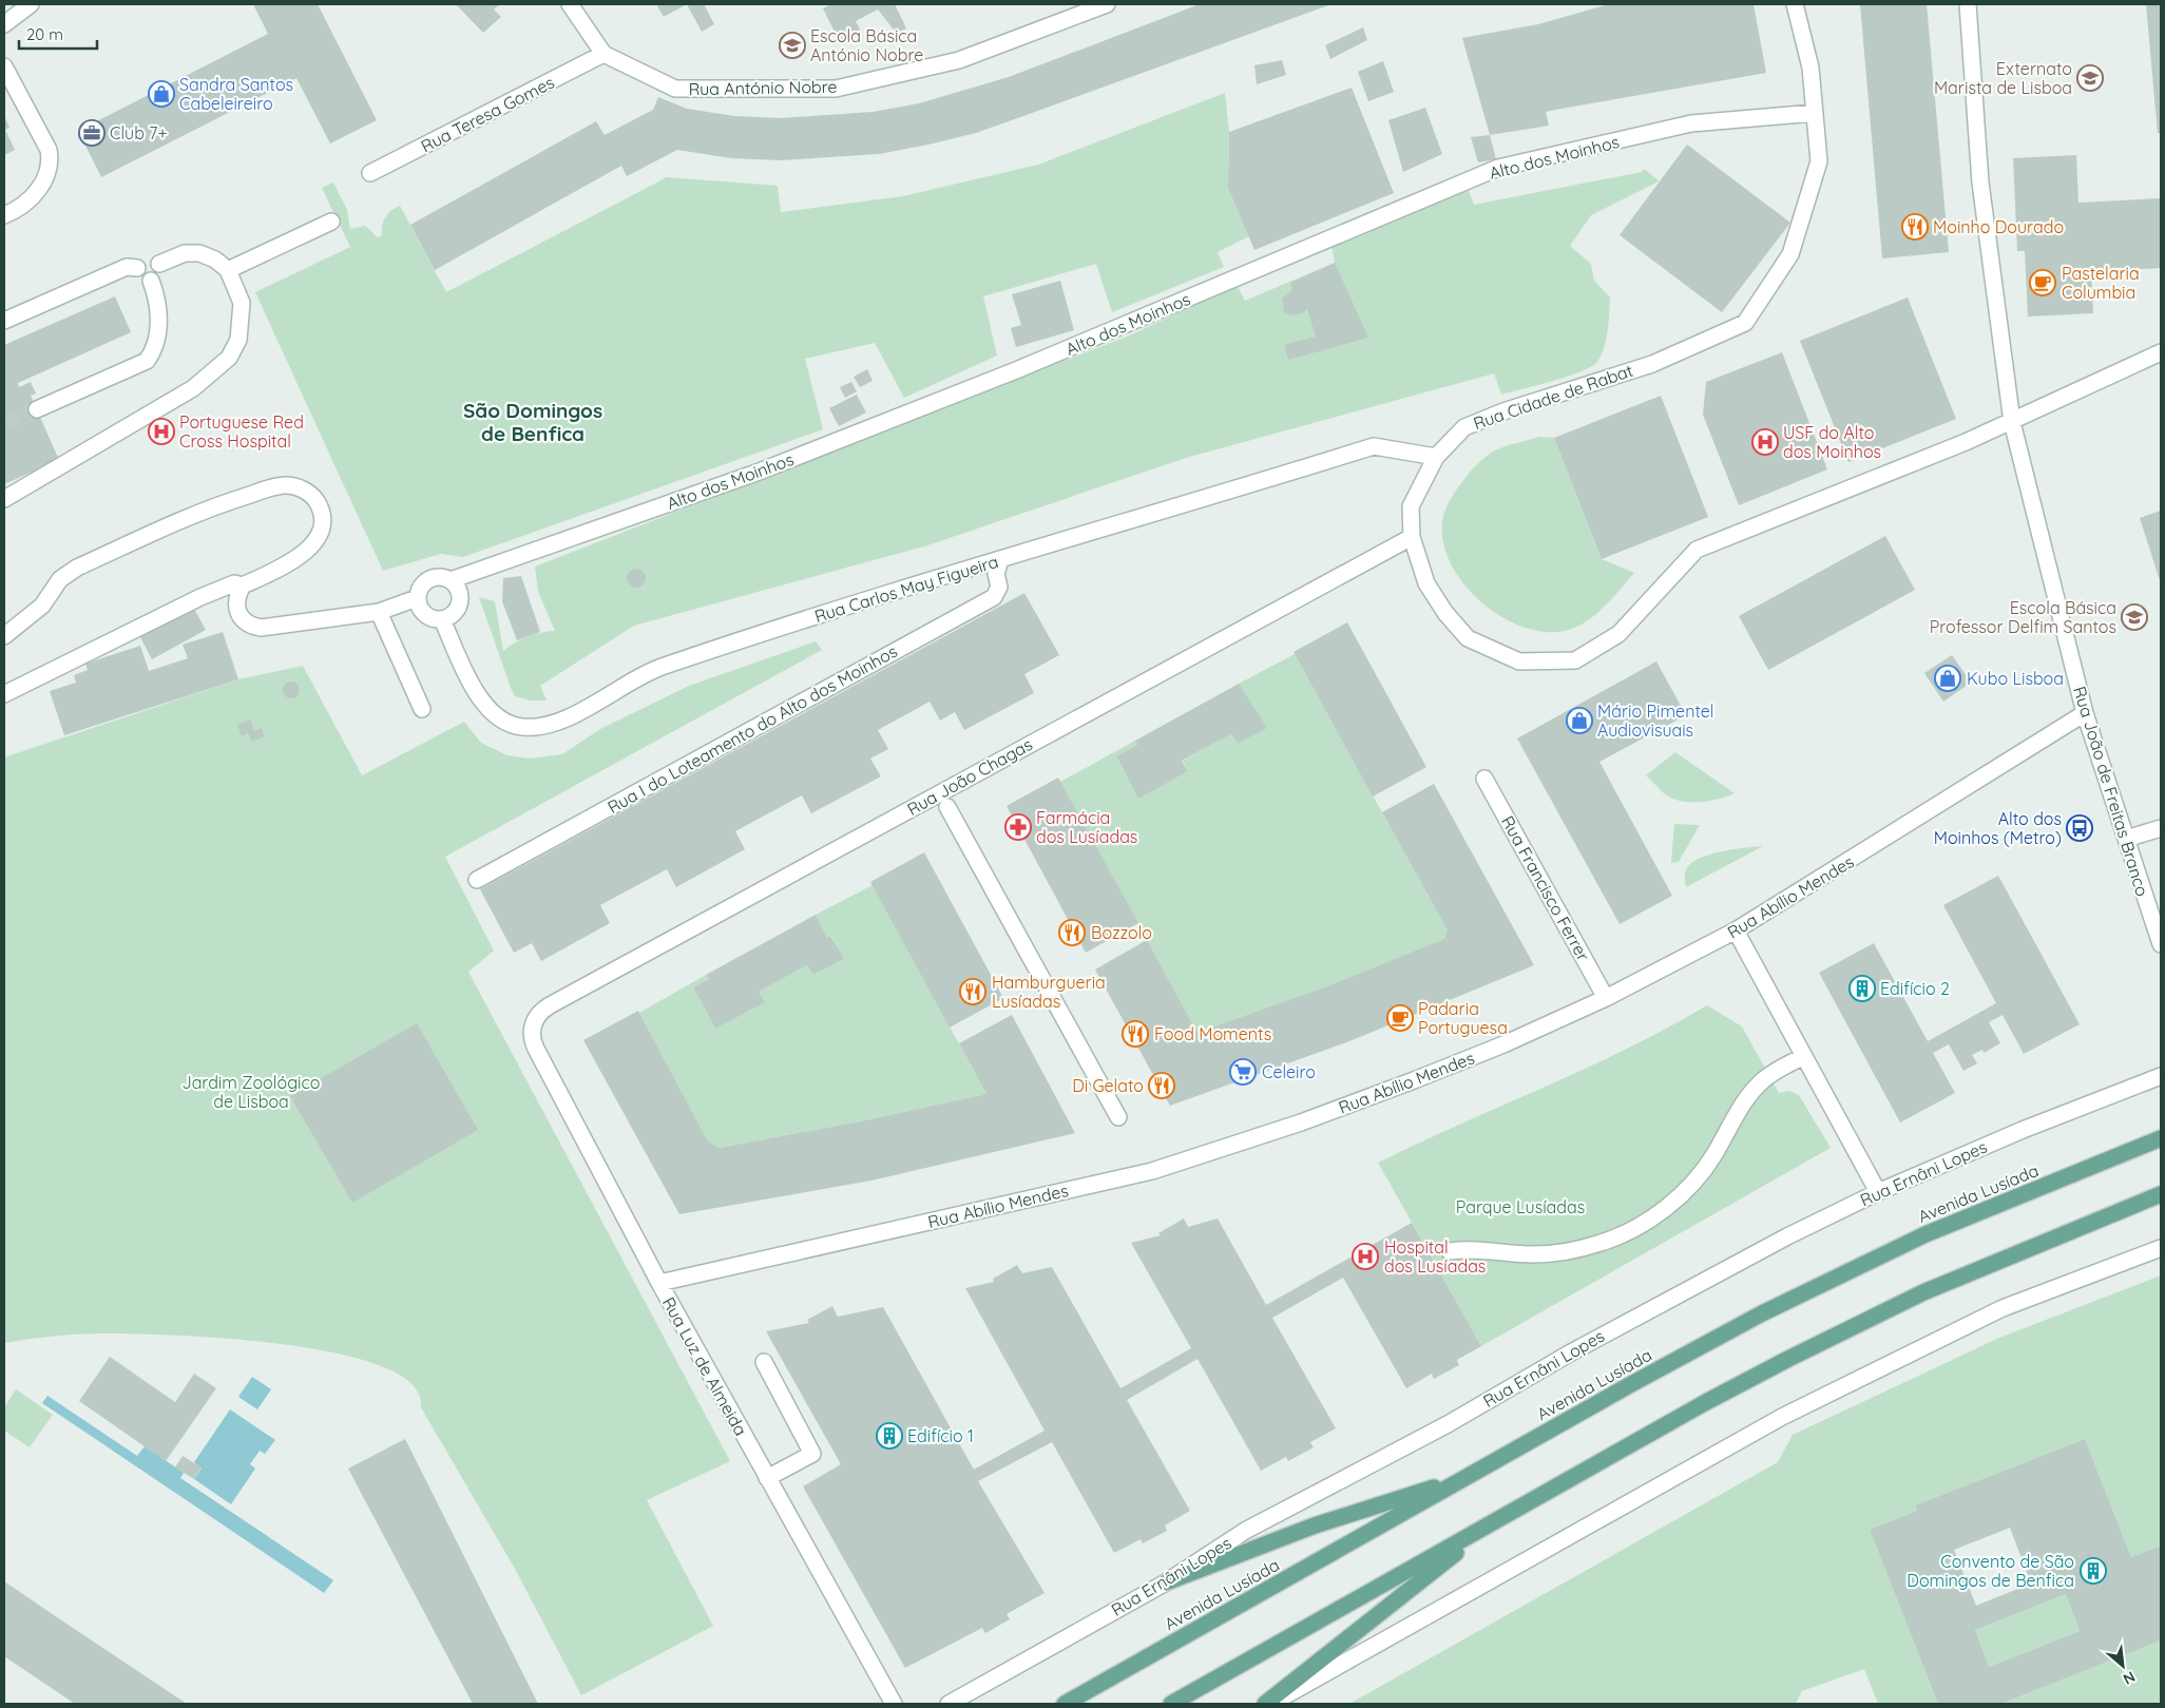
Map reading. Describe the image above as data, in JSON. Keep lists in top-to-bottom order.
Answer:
{
  "streets": {
    "main road": ["Avenida Lusíada"],
    "street": [
      "Rua António Nobre",
      "Rua Teresa Gomes",
      "Alto dos Moinhos",
      "Rua Cidade de Rabat",
      "Rua Carlos May Figueira",
      "Rua I do Loteamento do Alto dos Moinhos",
      "Rua João Chagas",
      "Rua João de Freitas Branco",
      "Rua Francisco Ferrer",
      "Rua Abílio Mendes",
      "Rua Ernâni Lopes",
      "Rua Luz de Almeida"
    ]
  },
  "crossings": [
    ["Rua António Nobre", "Rua Teresa Gomes"],
    ["Alto dos Moinhos", "Rua Cidade de Rabat"],
    ["Alto dos Moinhos", "Rua Carlos May Figueira"],
    ["Rua Cidade de Rabat", "Rua Carlos May Figueira"],
    ["Rua Cidade de Rabat", "Rua João Chagas"],
    ["Rua Cidade de Rabat", "Rua João de Freitas Branco"],
    ["Rua Carlos May Figueira", "Rua I do Loteamento do Alto dos Moinhos"],
    ["Rua João Chagas", "Rua Luz de Almeida"],
    ["Rua João de Freitas Branco", "Rua Abílio Mendes"],
    ["Rua Francisco Ferrer", "Rua Abílio Mendes"],
    ["Rua Abílio Mendes", "Rua Luz de Almeida"]
  ],
  "districts": ["São Domingos de Benfica"],
  "parks": ["Jardim Zoológico de Lisboa", "Parque Lusíadas"],
  "places": {
    "school or university": ["Escola Básica António Nobre", "Externato Marista de Lisboa", "Escola Básica Professor Delfim Santos"],
    "shop": ["Sandra Santos Cabeleireiro", "Kubo Lisboa", "Mário Pimentel Audiovisuais"],
    "office": ["Club 7+"],
    "restaurant": [
      "Moinho Dourado",
      "Bozzolo",
      "Hamburgueria Lusíadas",
      "Food Moments",
      "Di Gelato"
    ],
    "cafe": ["Pastelaria Columbia", "Padaria Portuguesa"],
    "hospital": ["Portuguese Red Cross Hospital", "USF do Alto dos Moinhos", "Hospital dos Lusíadas"],
    "pharmacy": ["Farmácia dos Lusíadas"],
    "bus stop": ["Alto dos Moinhos (Metro)"],
    "building": ["Edifício 2", "Edifício 1", "Convento de São Domingos de Benfica"],
    "supermarket": ["Celeiro"]
  },
  "scale_bar": "20 m",
  "north": "bottom right"
}
